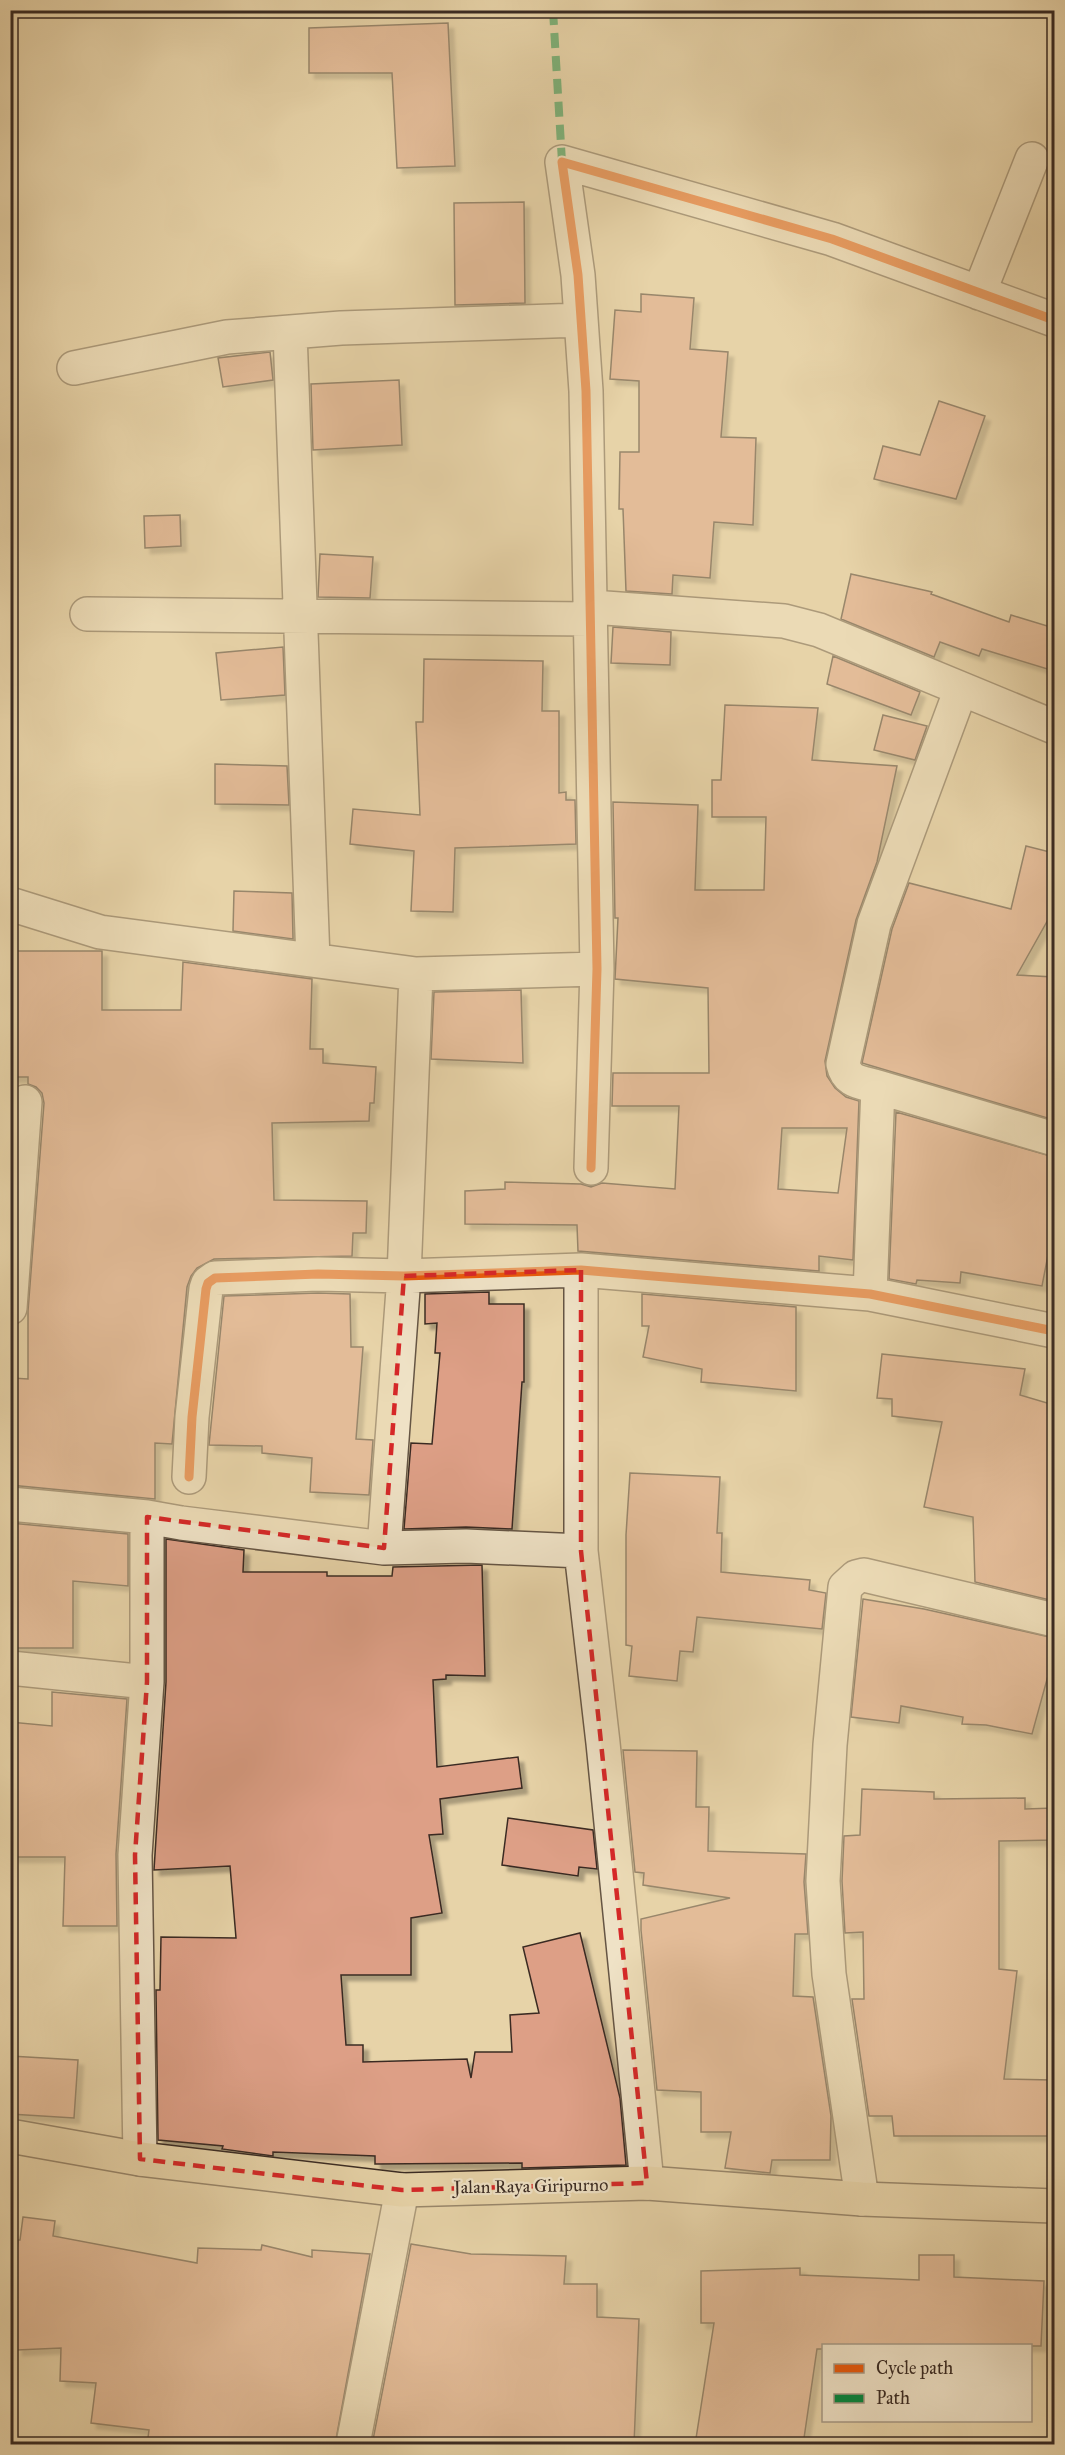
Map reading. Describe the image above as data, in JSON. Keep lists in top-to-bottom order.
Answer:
{
  "streets": {
    "main road": ["Jalan Raya Giripurno"]
  },
  "legend": ["Cycle path", "Path"]
}
